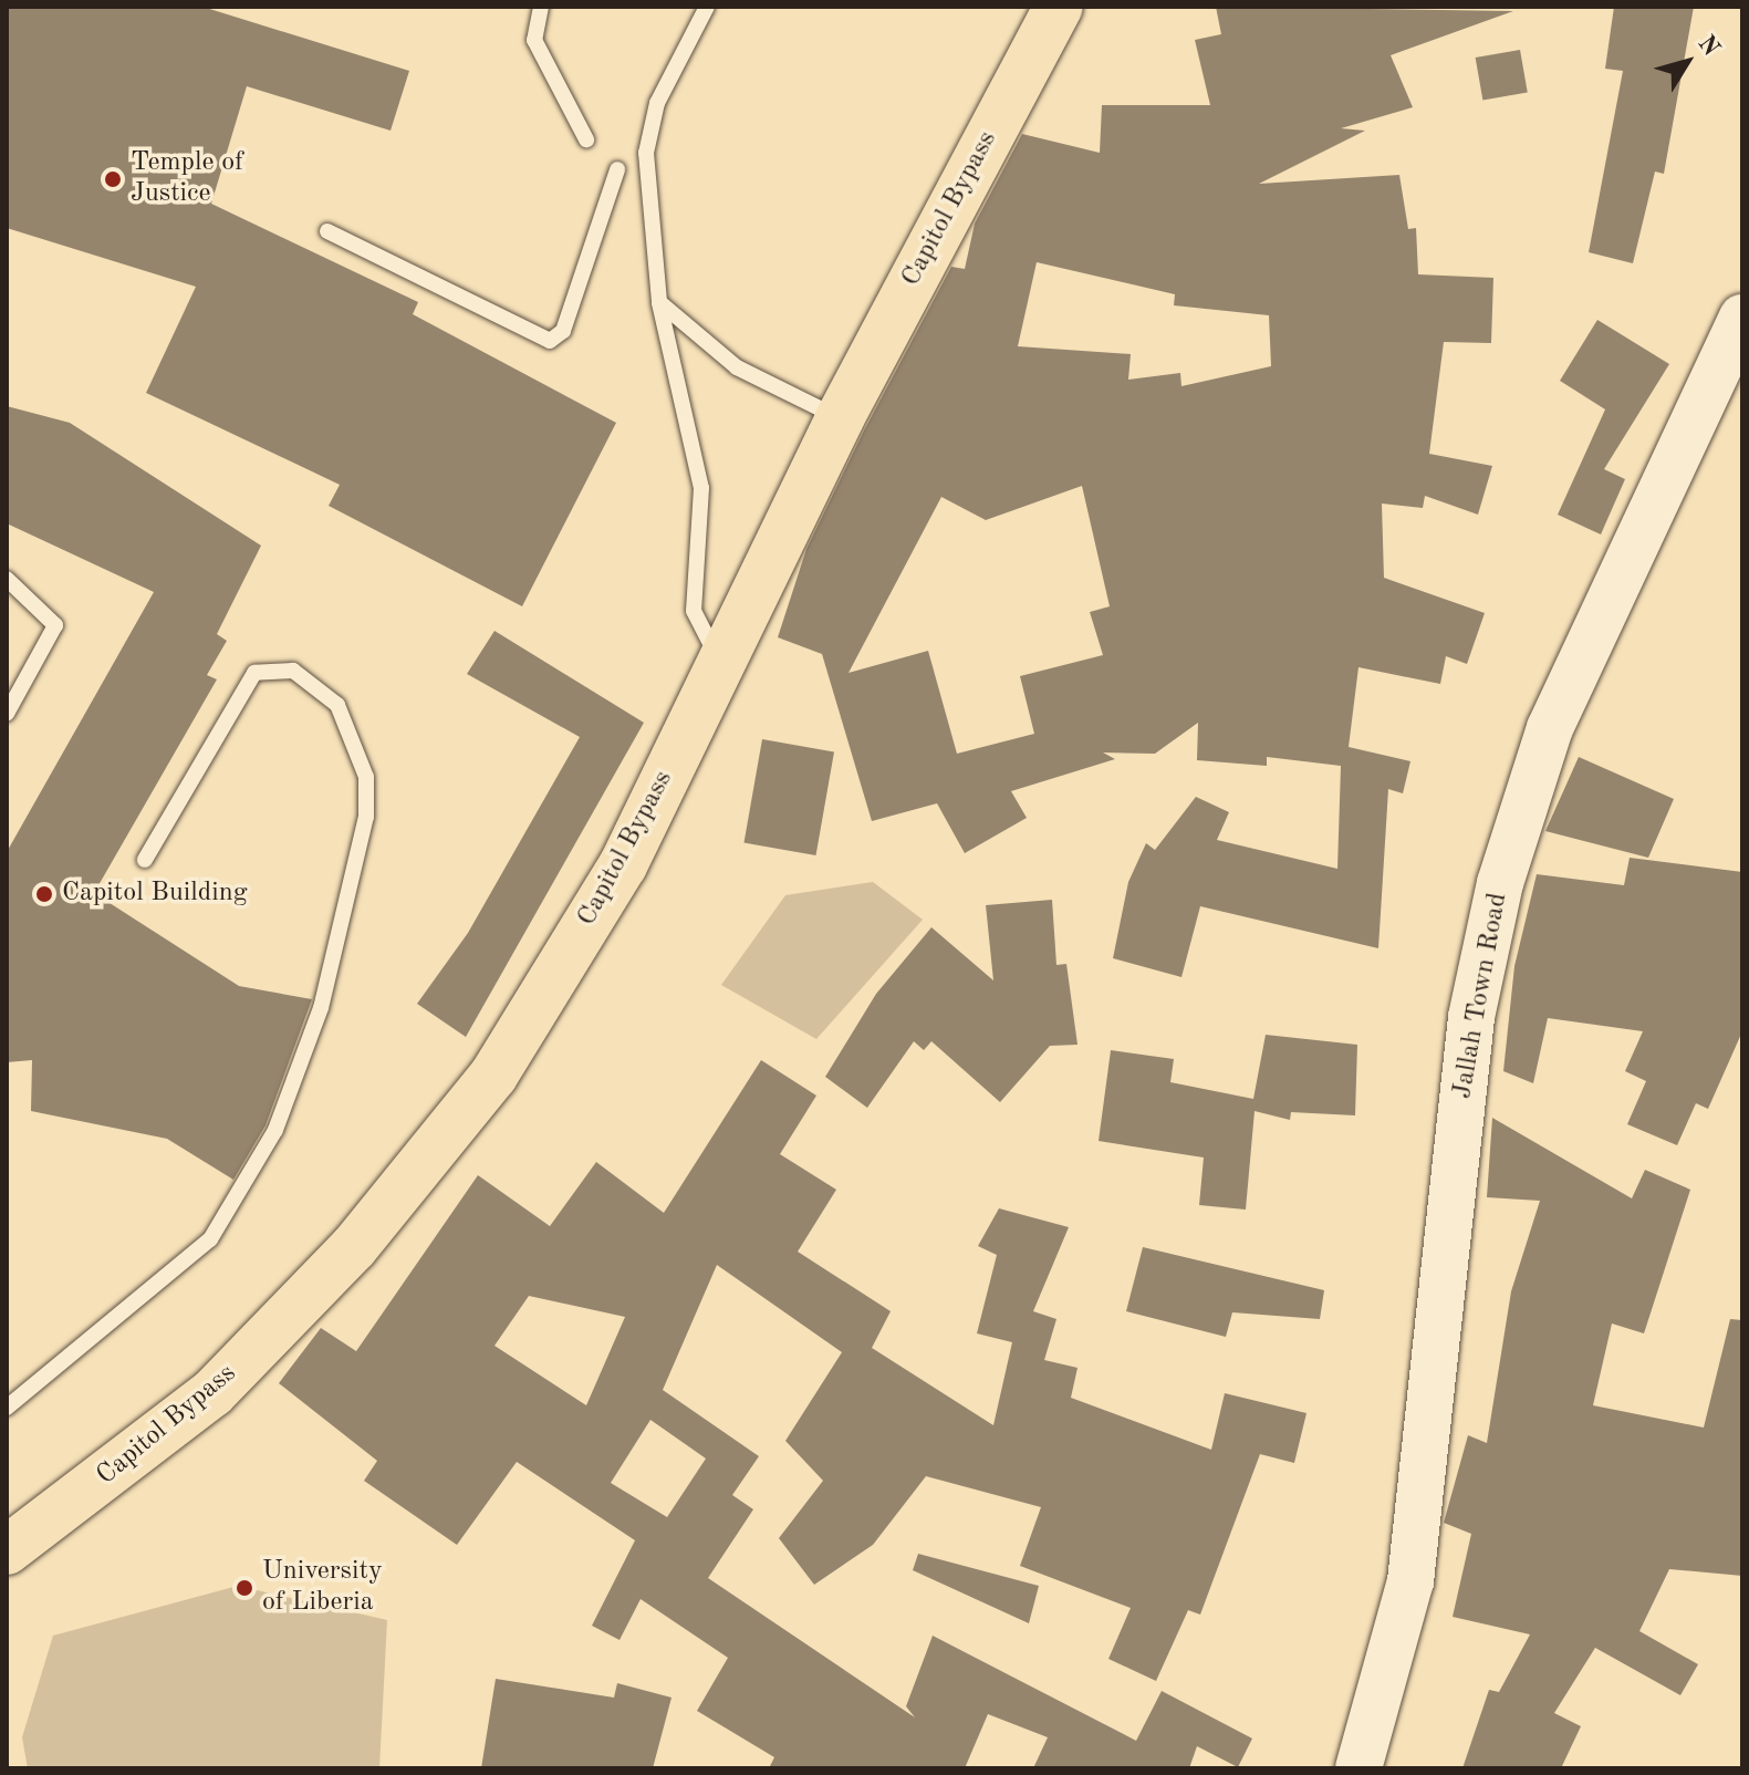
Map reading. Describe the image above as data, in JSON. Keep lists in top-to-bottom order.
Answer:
{
  "streets": {
    "highway": ["Capitol Bypass"],
    "street": ["Jallah Town Road"]
  },
  "places": ["Temple of Justice", "Capitol Building", "University of Liberia"],
  "north": "top right"
}
